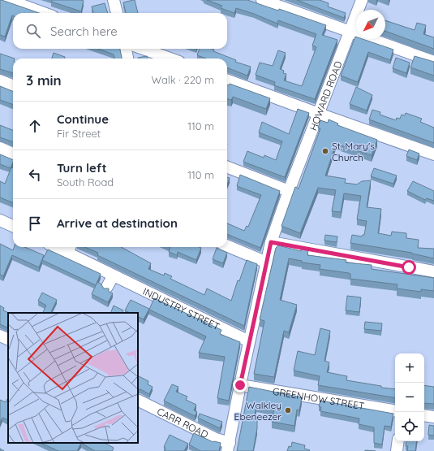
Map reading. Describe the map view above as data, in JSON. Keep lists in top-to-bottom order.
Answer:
{
  "streets": {
    "street": [
      "HOWARD ROAD",
      "INDUSTRY STREET",
      "GREENHOW STREET",
      "CARR ROAD"
    ]
  },
  "crossings": [
    ["HOWARD ROAD", "INDUSTRY STREET"],
    ["HOWARD ROAD", "GREENHOW STREET"],
    ["HOWARD ROAD", "CARR ROAD"]
  ],
  "places": ["St. Mary's Church", "Walkley Ebeneezer"],
  "north": "bottom left",
  "page": {
    "search": "Search here",
    "heading": ["3 min", "Walk · 220 m"],
    "list": [
      ["Continue", "Fir Street", "110 m"],
      ["Turn left", "South Road", "110 m"],
      "Arrive at destination"
    ],
    "map_buttons": ["+", "−"]
  }
}
